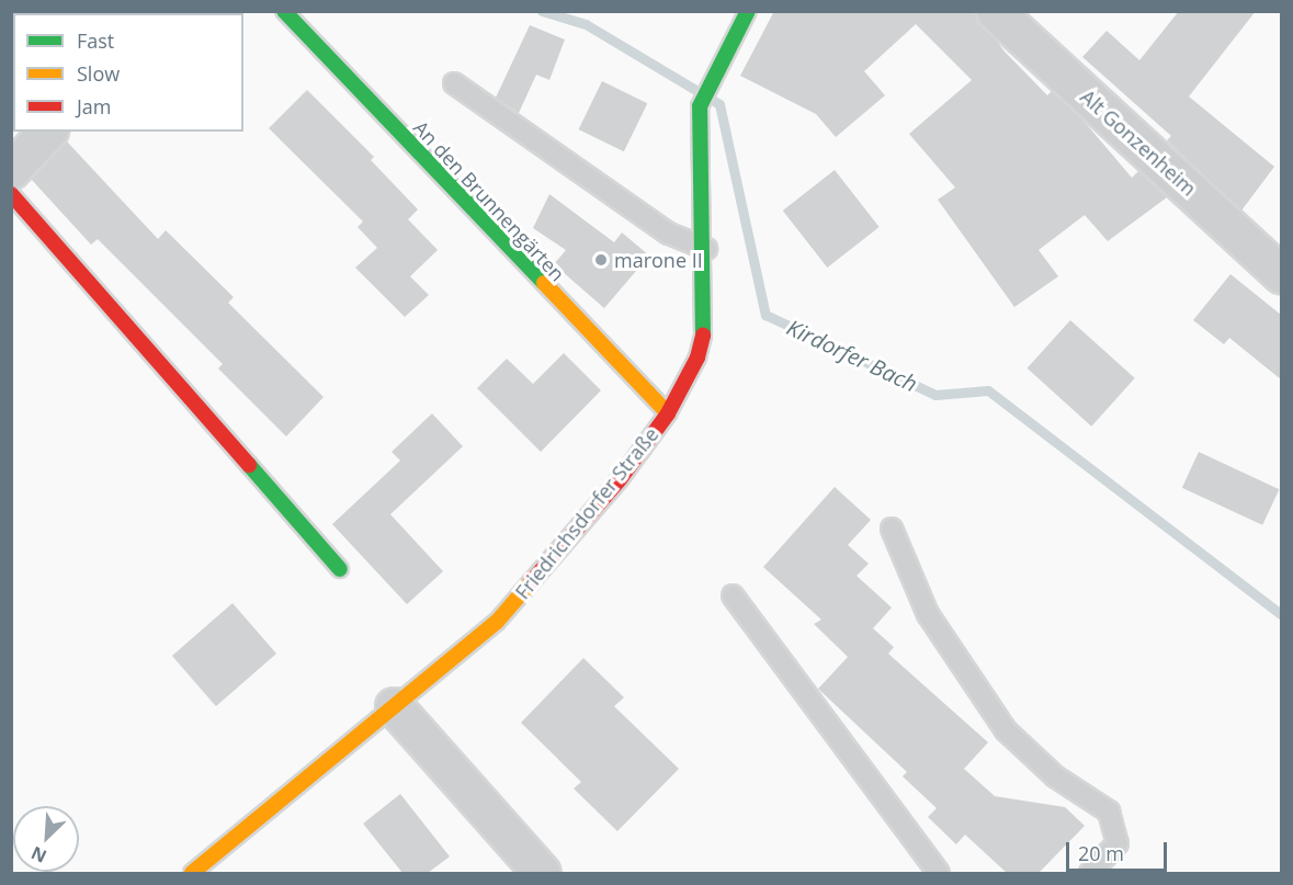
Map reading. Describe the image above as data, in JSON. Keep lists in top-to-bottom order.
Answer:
{
  "streets": {
    "street": ["Alt Gonzenheim", "An den Brunnengärten", "Friedrichsdorfer Straße"]
  },
  "crossings": [
    ["An den Brunnengärten", "Friedrichsdorfer Straße"]
  ],
  "water": ["Kirdorfer Bach"],
  "places": ["marone II"],
  "legend": ["Fast", "Slow", "Jam"],
  "scale_bar": "20 m",
  "north": "bottom left"
}
